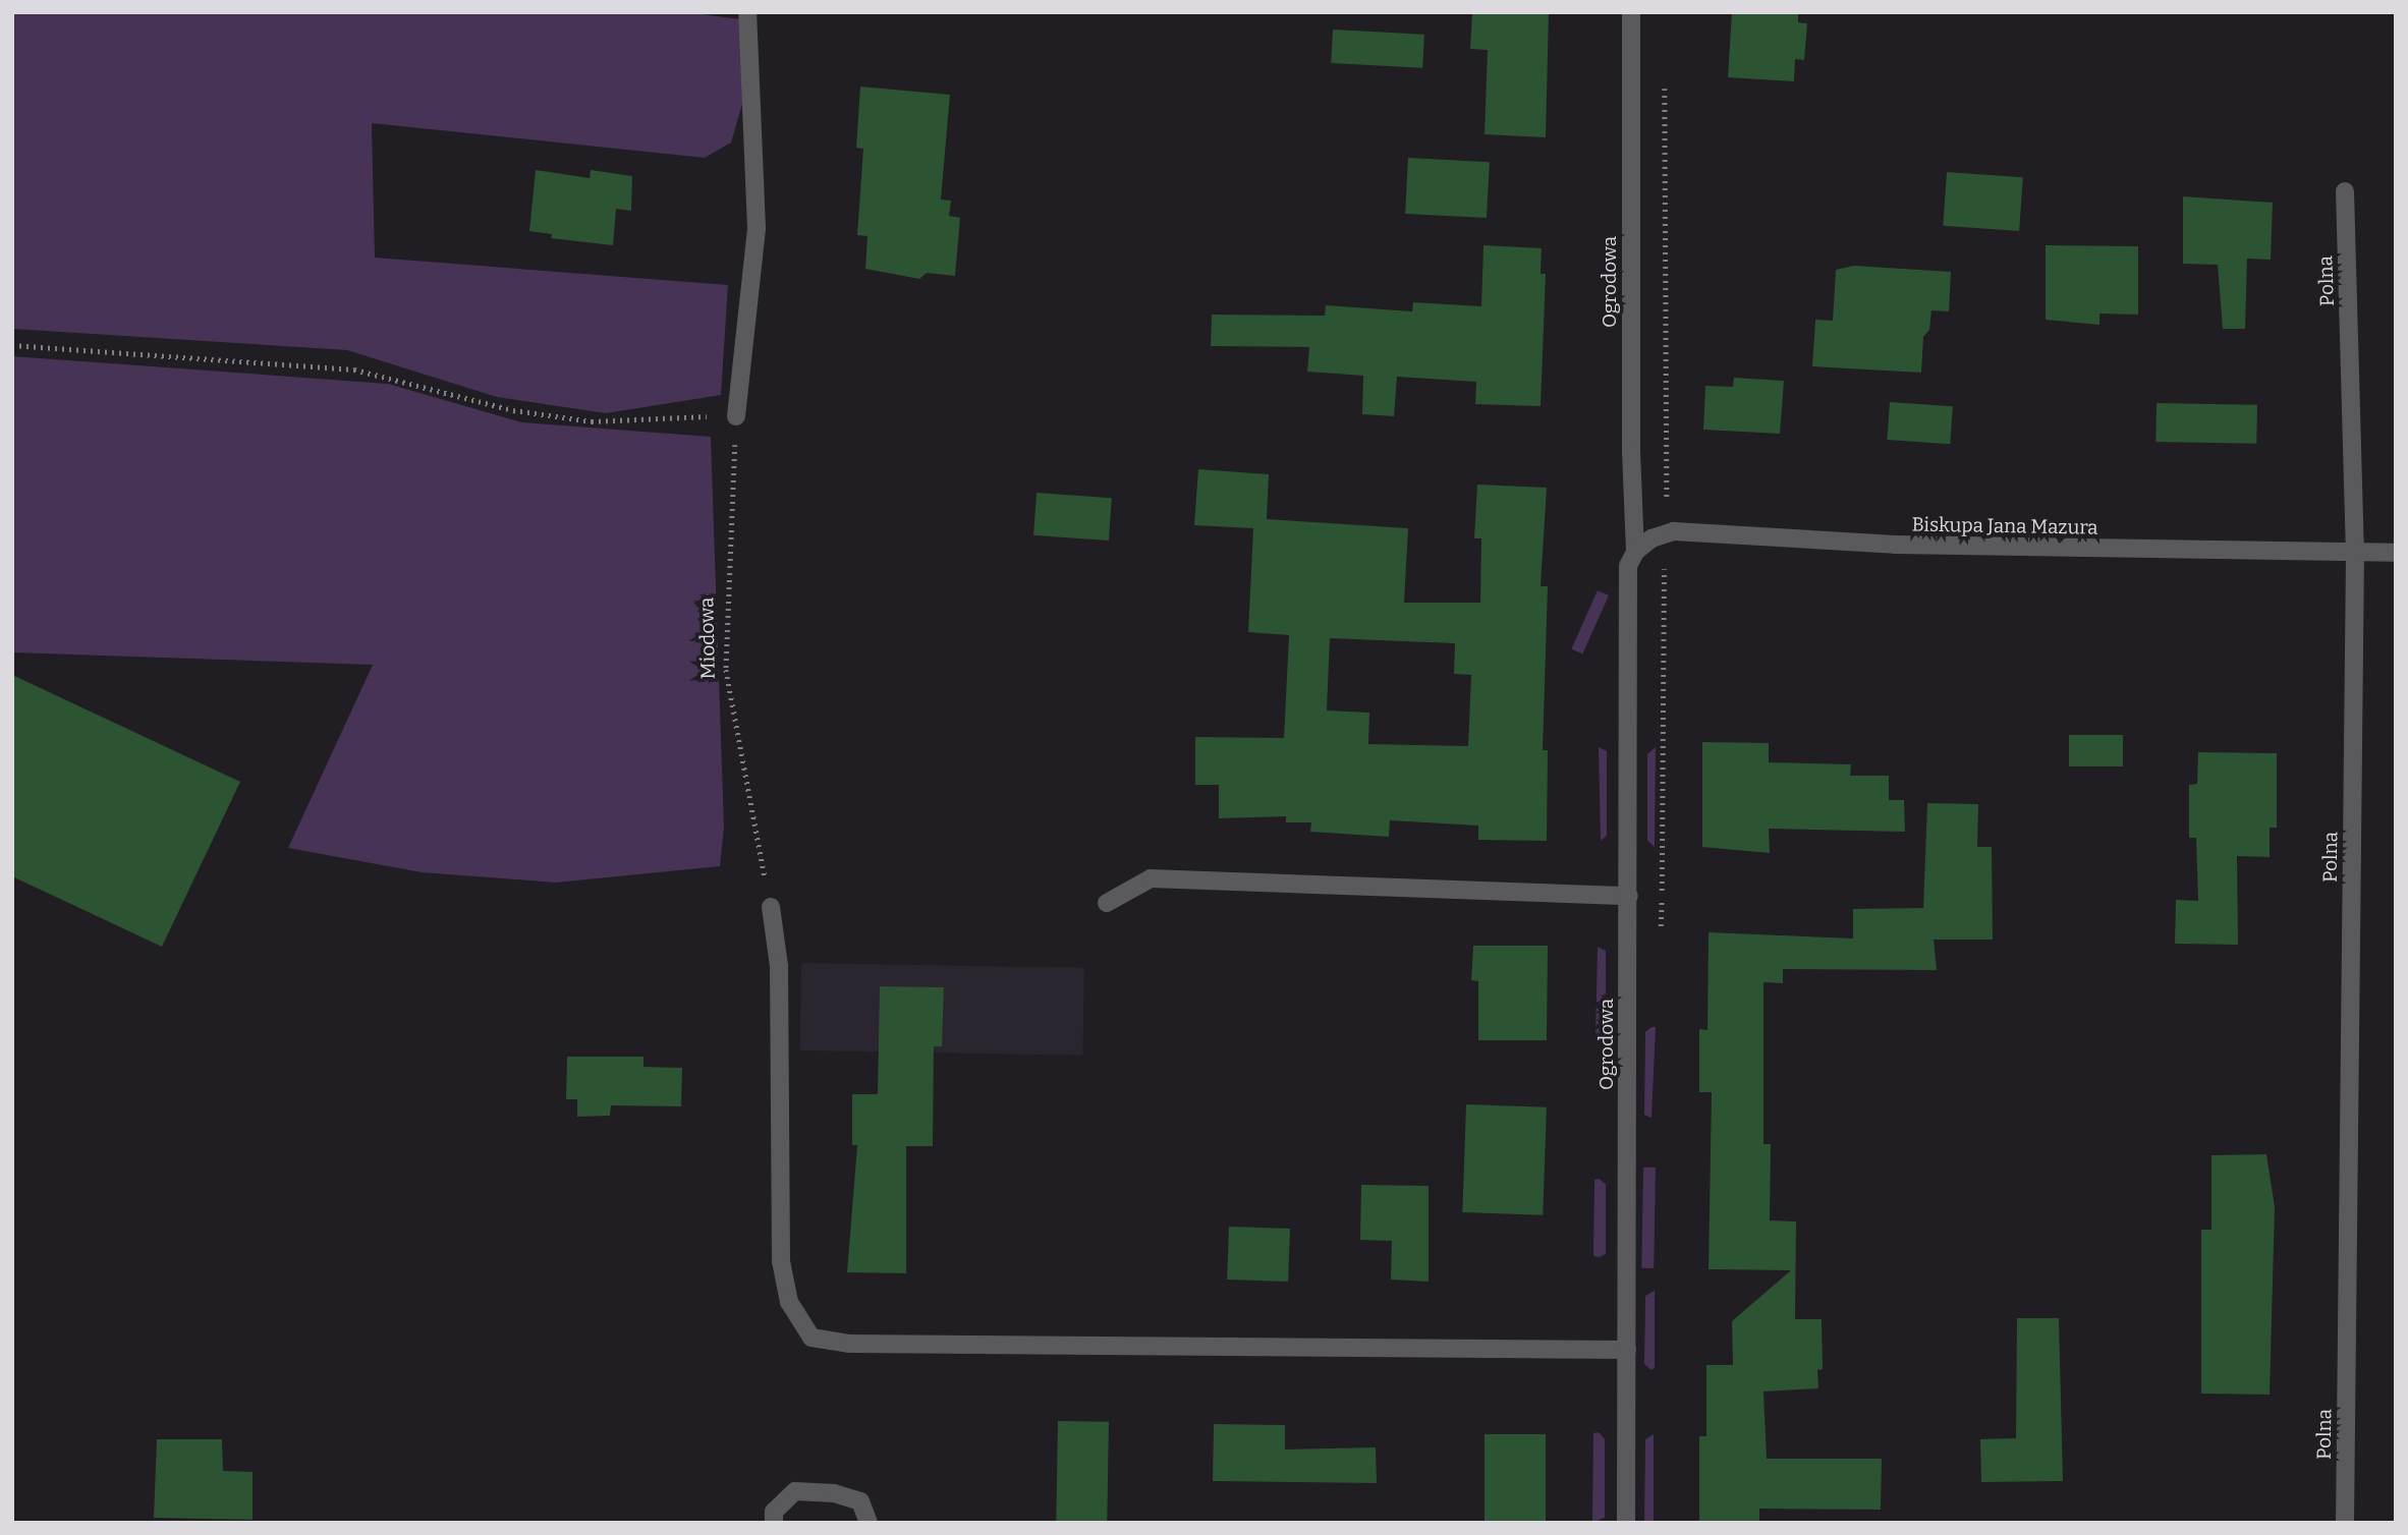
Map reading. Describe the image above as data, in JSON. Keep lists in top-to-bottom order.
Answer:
{
  "streets": {
    "street": ["Polna", "Ogrodowa", "Biskupa Jana Mazura"],
    "path": ["Miodowa"]
  },
  "crossings": [
    ["Polna", "Biskupa Jana Mazura"],
    ["Ogrodowa", "Biskupa Jana Mazura"]
  ]
}
